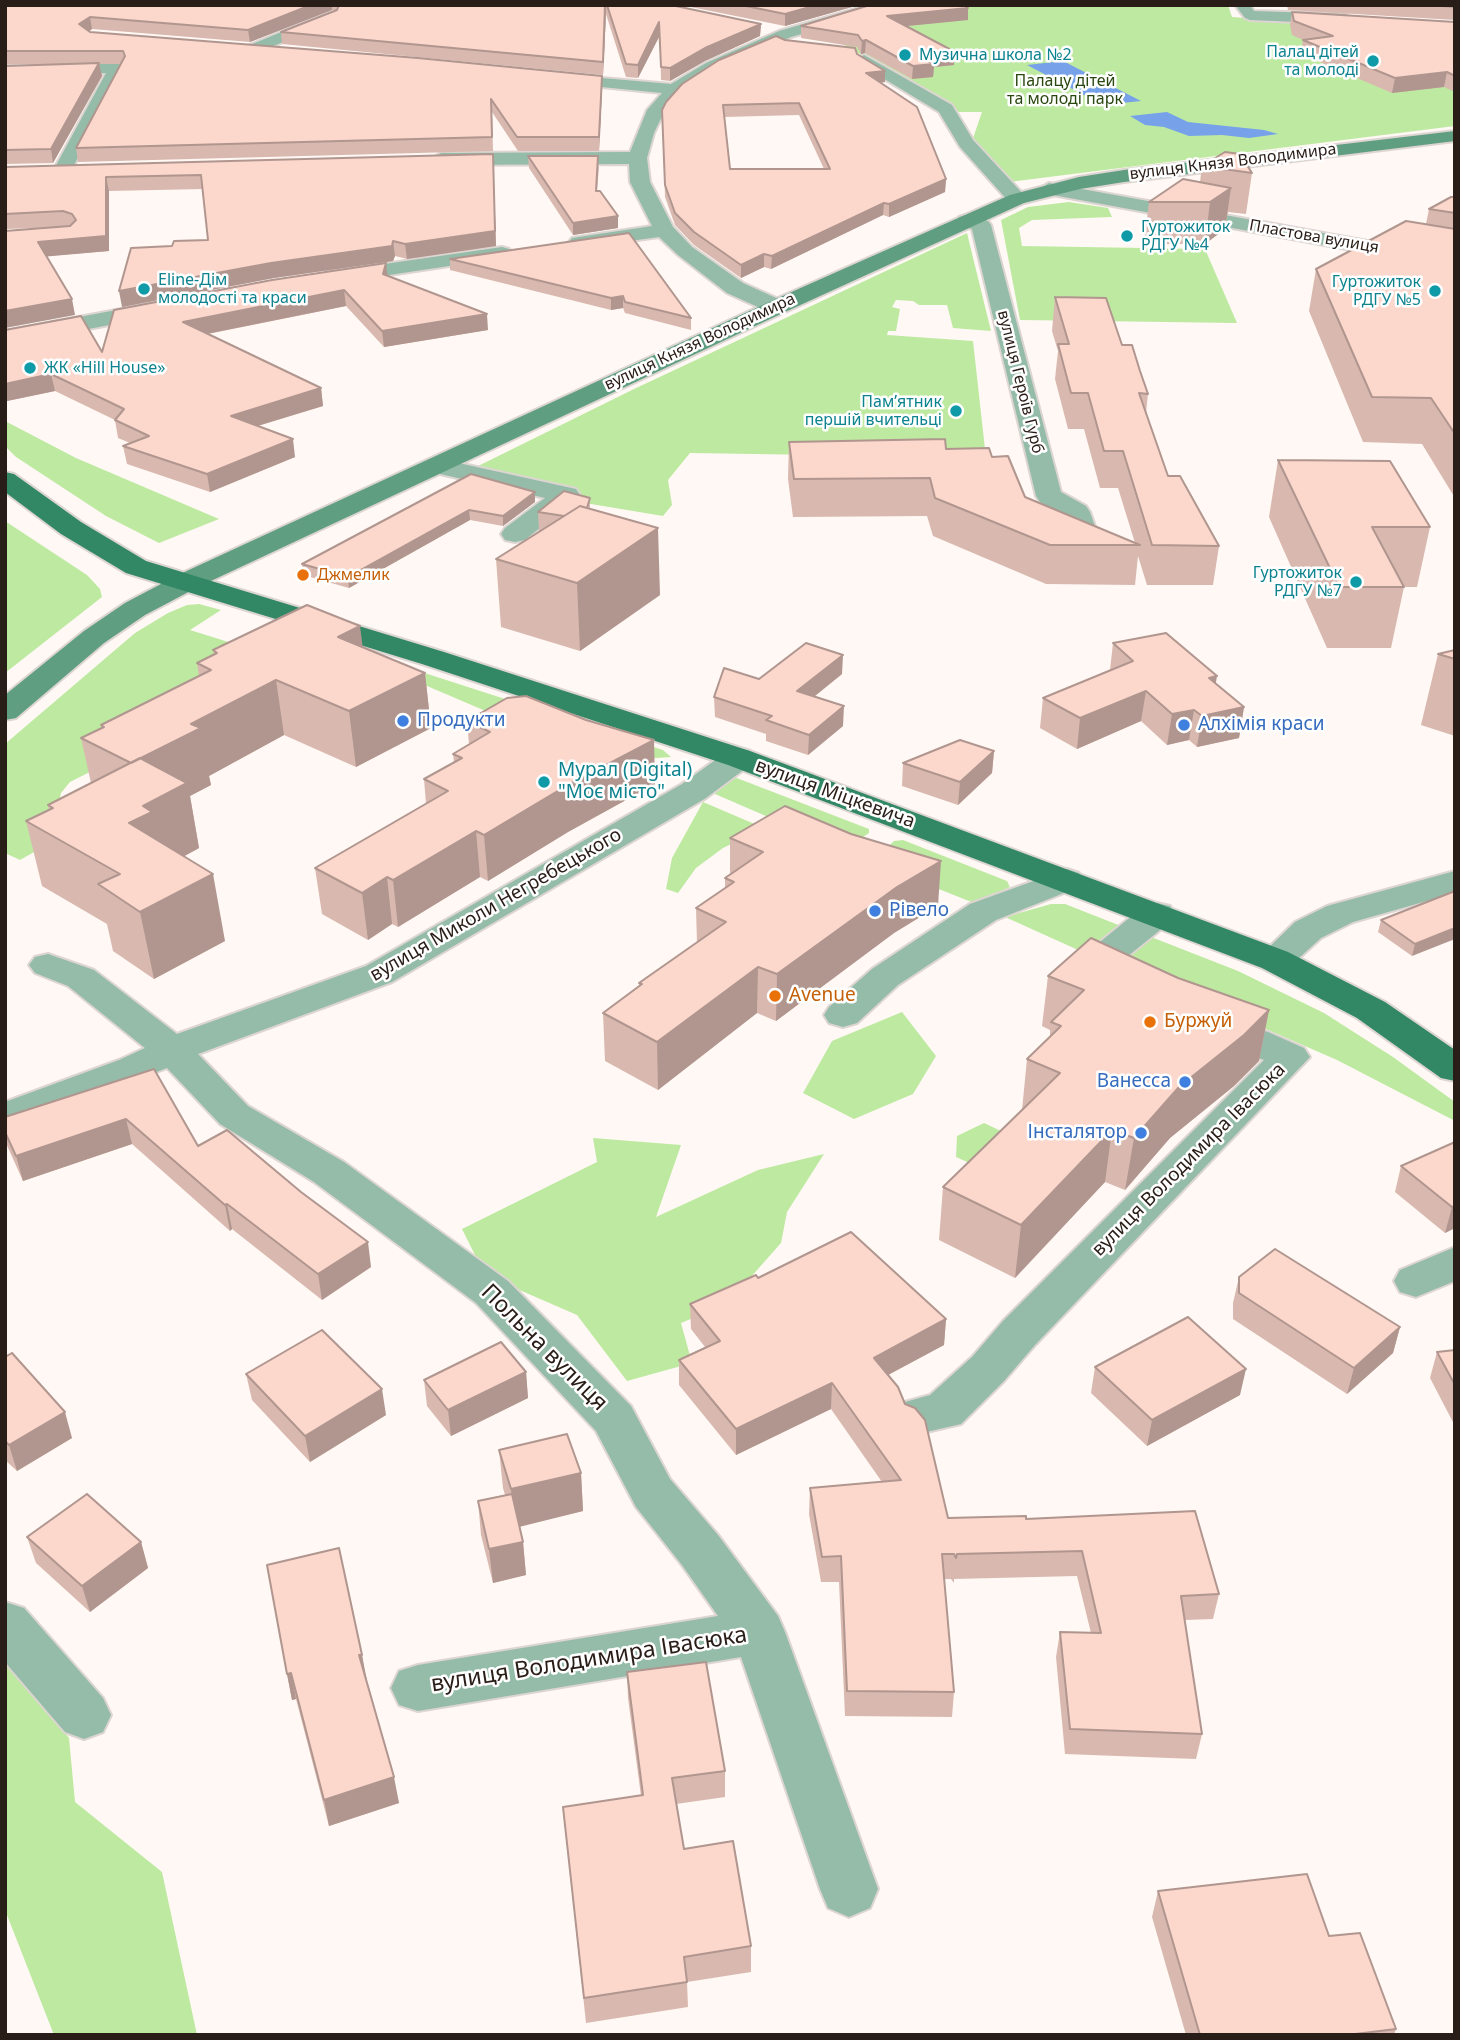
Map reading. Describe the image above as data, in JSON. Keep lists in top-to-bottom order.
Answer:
{
  "streets": {
    "main road": ["вулиця Міцкевича"],
    "street": [
      "вулиця Князя Володимира",
      "Пластова вулиця",
      "вулиця Героїв Гурб",
      "вулиця Миколи Негребецького",
      "вулиця Володимира Івасюка",
      "Польна вулиця"
    ]
  },
  "crossings": [
    ["вулиця Князя Володимира", "Пластова вулиця"],
    ["вулиця Князя Володимира", "вулиця Героїв Гурб"],
    ["вулиця Князя Володимира", "вулиця Міцкевича"],
    ["вулиця Міцкевича", "вулиця Миколи Негребецького"],
    ["вулиця Миколи Негребецького", "Польна вулиця"],
    ["вулиця Володимира Івасюка", "Польна вулиця"]
  ],
  "parks": ["Палацу дітей та молоді парк"],
  "places": [
    "Музична школа №2",
    "Палац дітей та молоді",
    "Гуртожиток РДГУ №4",
    "Eline-Дім молодості та краси",
    "Гуртожиток РДГУ №5",
    "ЖК «Hill House»",
    "Пам’ятник першій вчительці",
    "Джмелик",
    "Гуртожиток РДГУ №7",
    "Продукти",
    "Алхімія краси",
    "Мурал (Digital) \"Моє місто\"",
    "Рівело",
    "Avenue",
    "Буржуй",
    "Ванесса",
    "Інсталятор"
  ]
}
